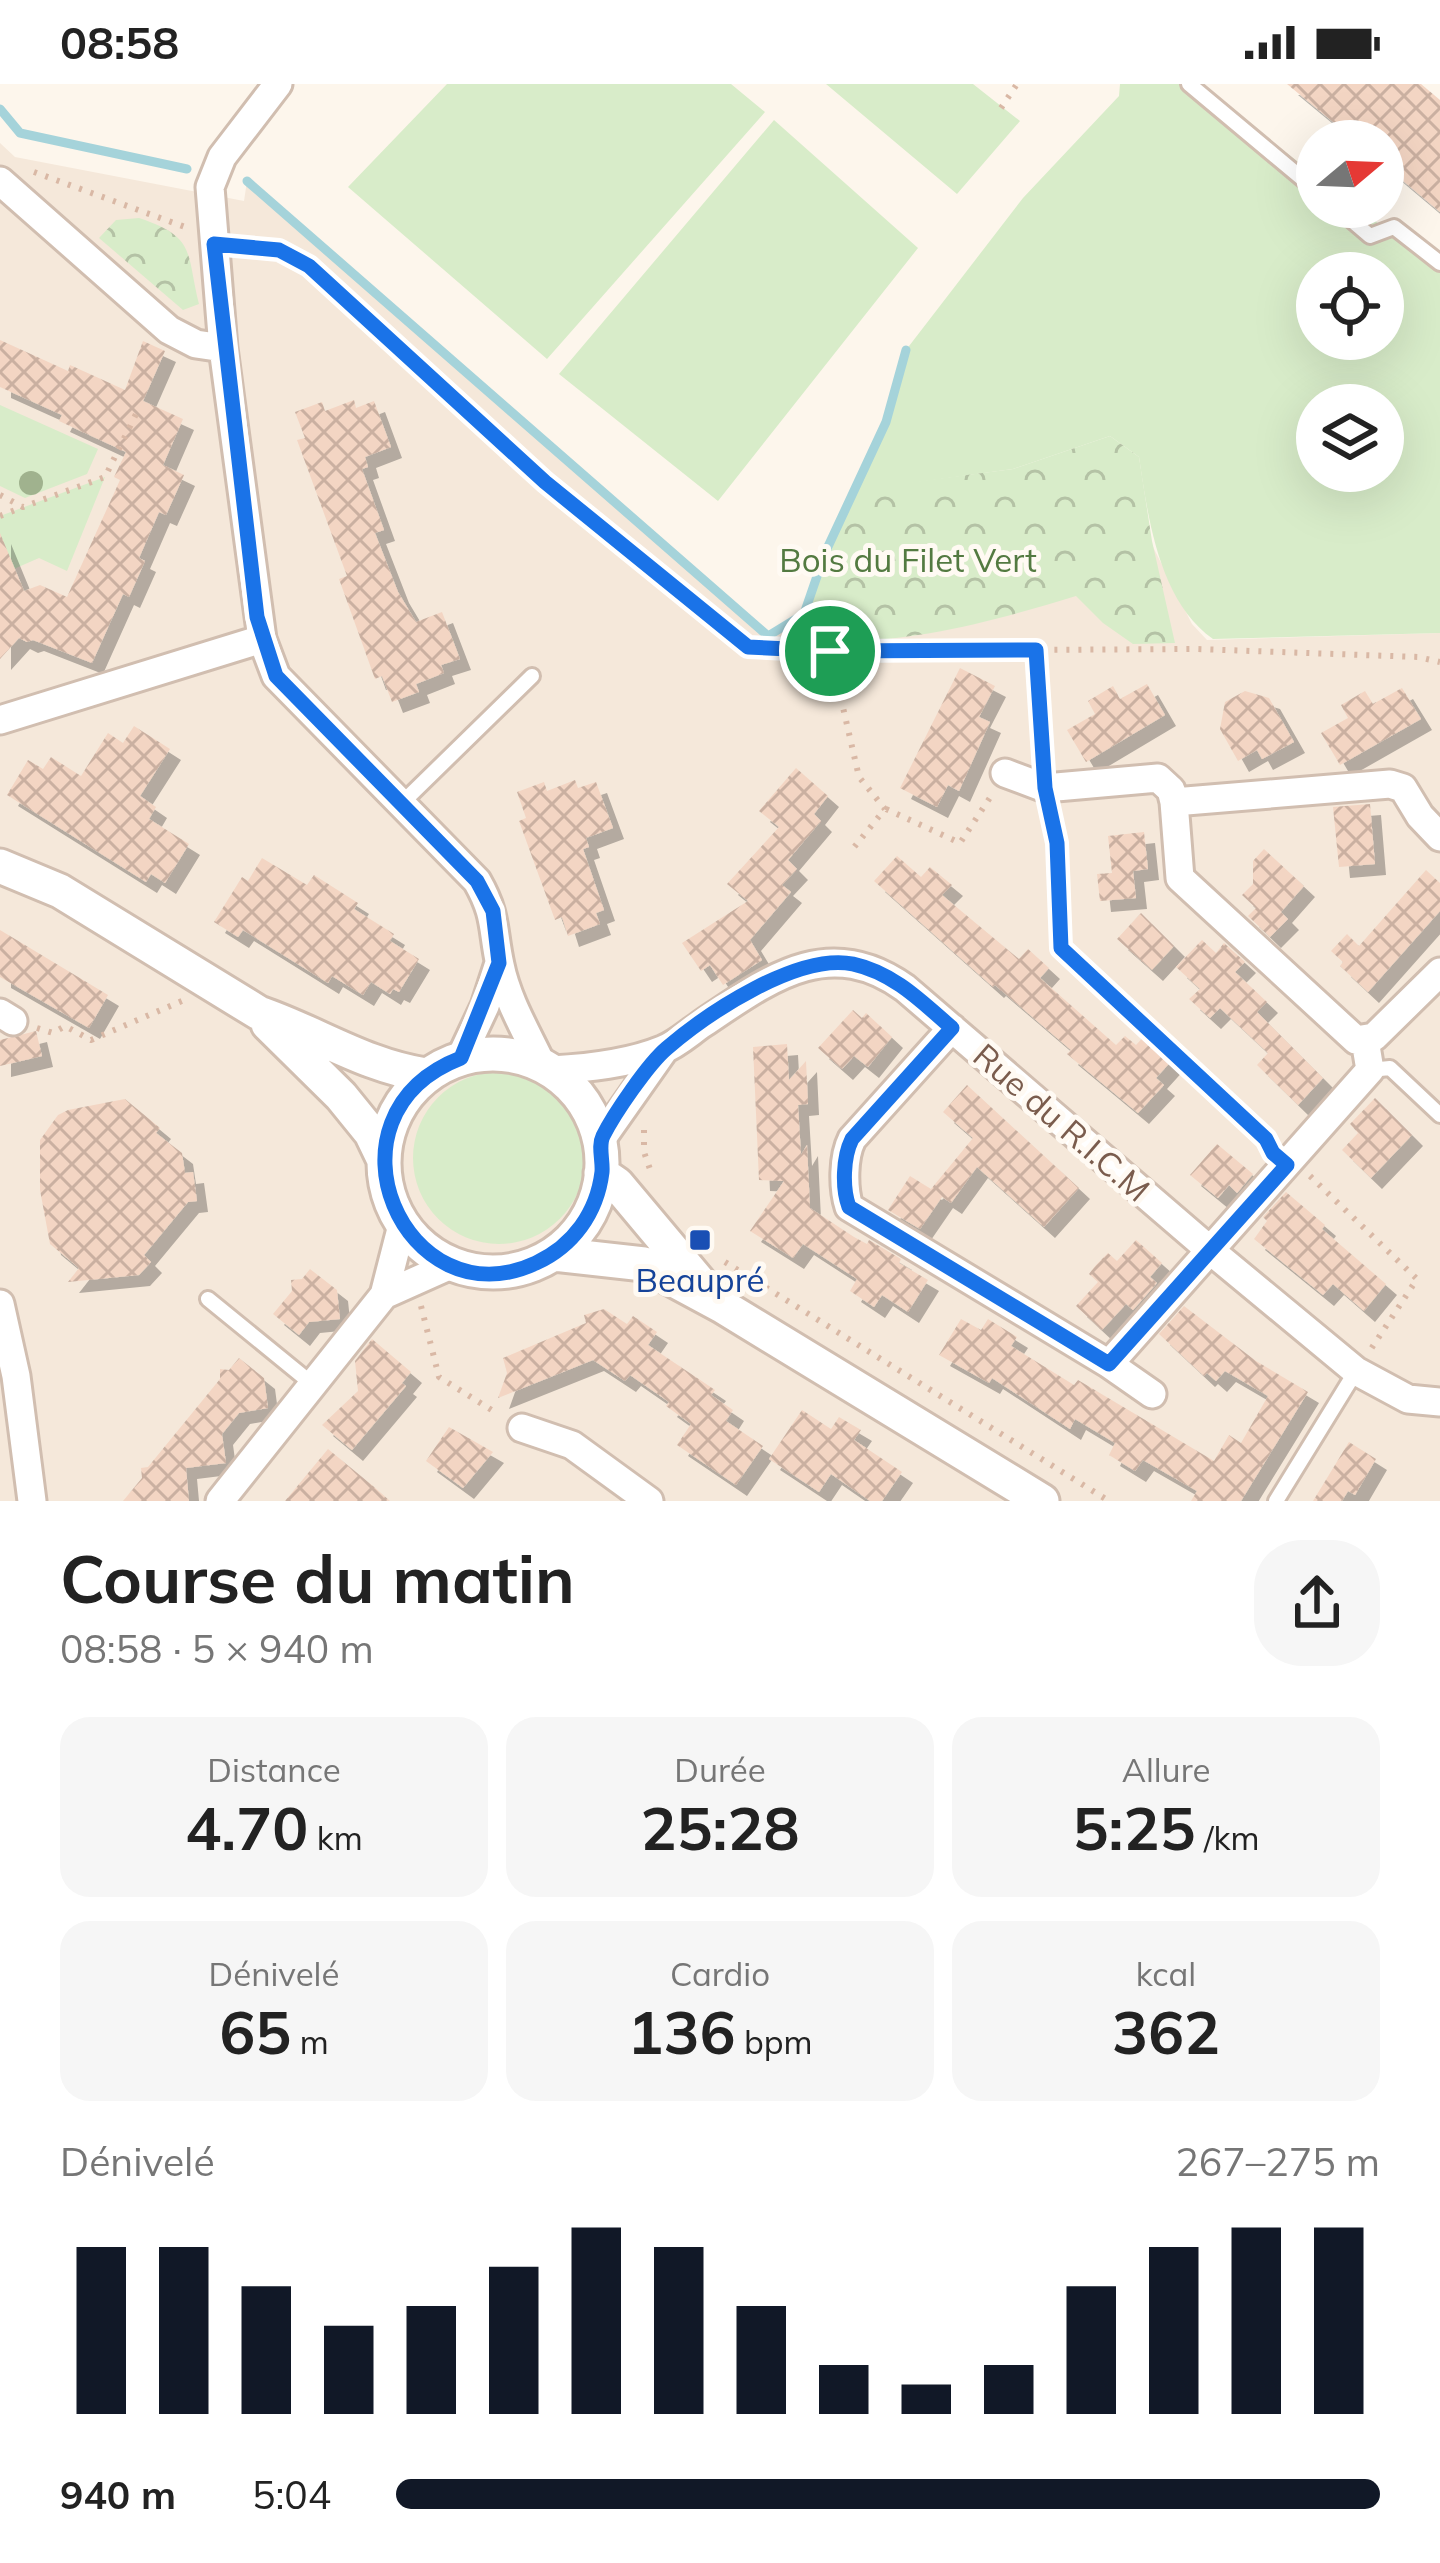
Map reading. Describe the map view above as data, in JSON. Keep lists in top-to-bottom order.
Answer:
{
  "streets": {
    "street": ["Rue du R.I.C.M"]
  },
  "parks": ["Bois du Filet Vert"],
  "places": {
    "transit": ["Beaupré"]
  },
  "north": "right",
  "page": {
    "status": "08:58",
    "heading": ["Course du matin", "08:58 · 5 × 940 m"],
    "stats": [
      ["Distance", "4.70 km"],
      ["Durée", "25:28"],
      ["Allure", "5:25 /km"],
      ["Dénivelé", "65 m"],
      ["Cardio", "136 bpm"],
      ["kcal", "362"]
    ],
    "chart": ["Dénivelé", "267–275 m"],
    "list": [
      {
        "name": "940 m",
        "note": "5:04"
      }
    ]
  }
}
